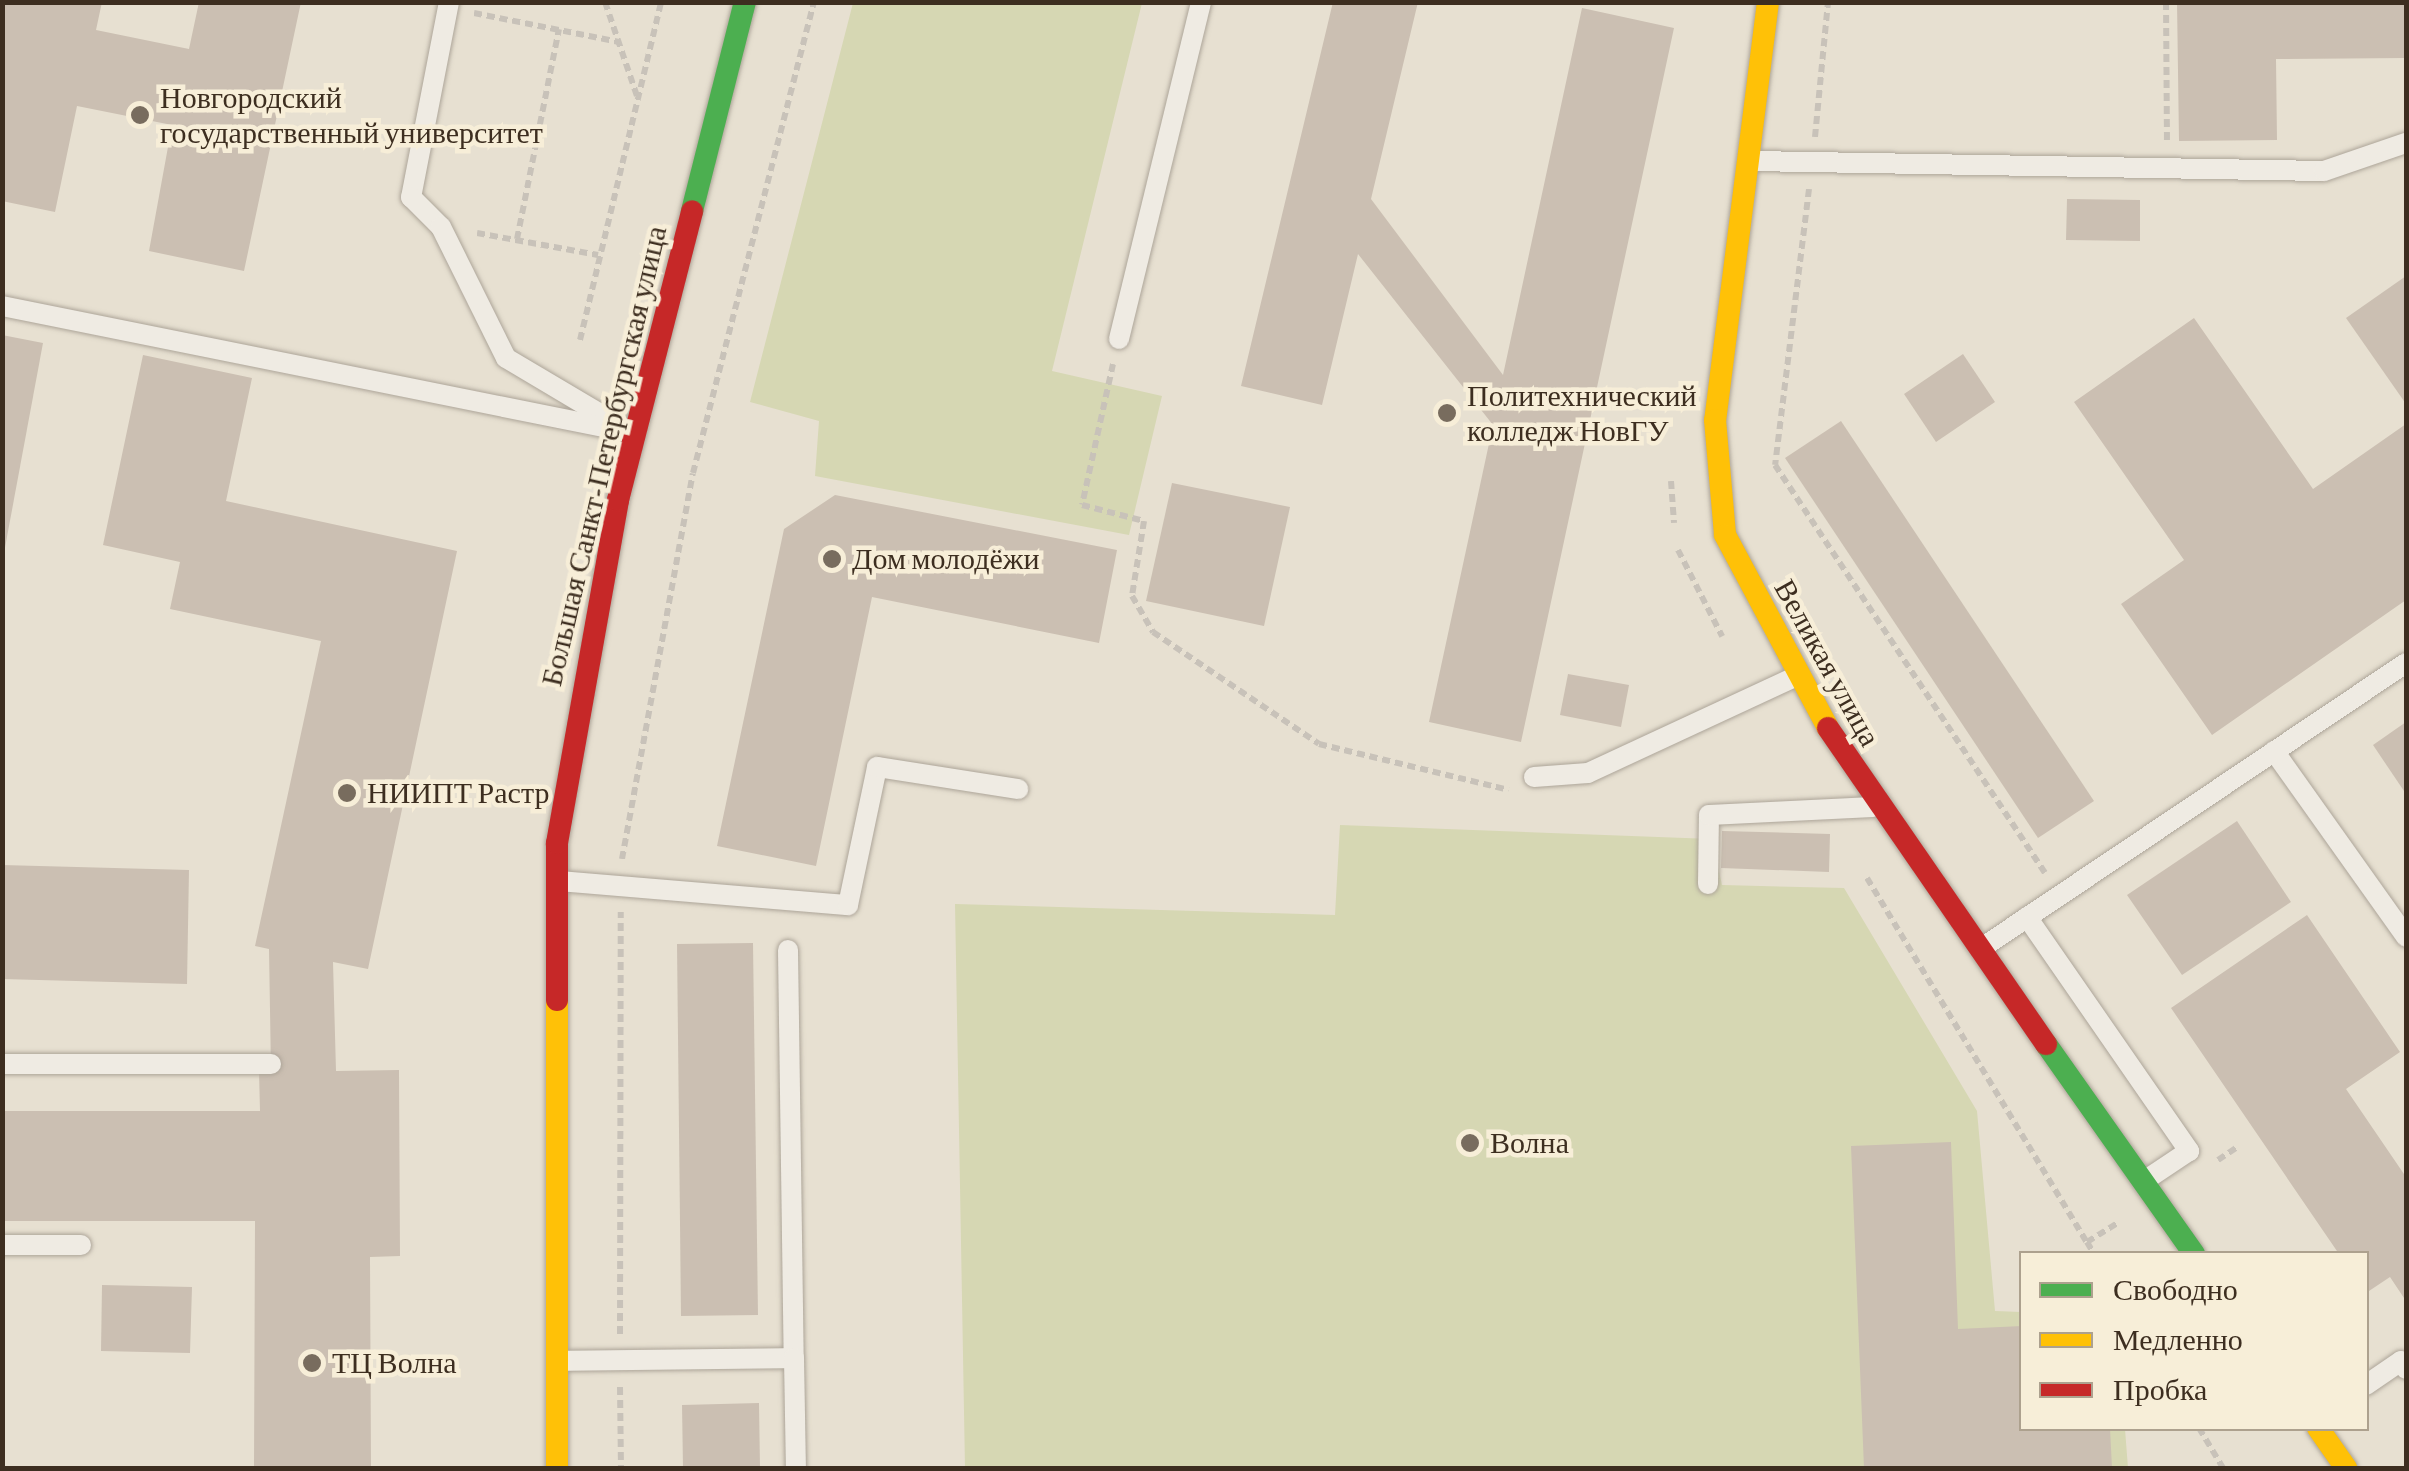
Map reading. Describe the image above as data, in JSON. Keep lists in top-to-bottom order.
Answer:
{
  "streets": {
    "main road": ["Большая Санкт-Петербургская улица", "Великая улица"]
  },
  "places": [
    "Новгородский государственный университет",
    "Политехнический колледж НовГУ",
    "Дом молодёжи",
    "НИИПТ Растр",
    "Волна",
    "ТЦ Волна"
  ],
  "legend": ["Свободно", "Медленно", "Пробка"]
}
